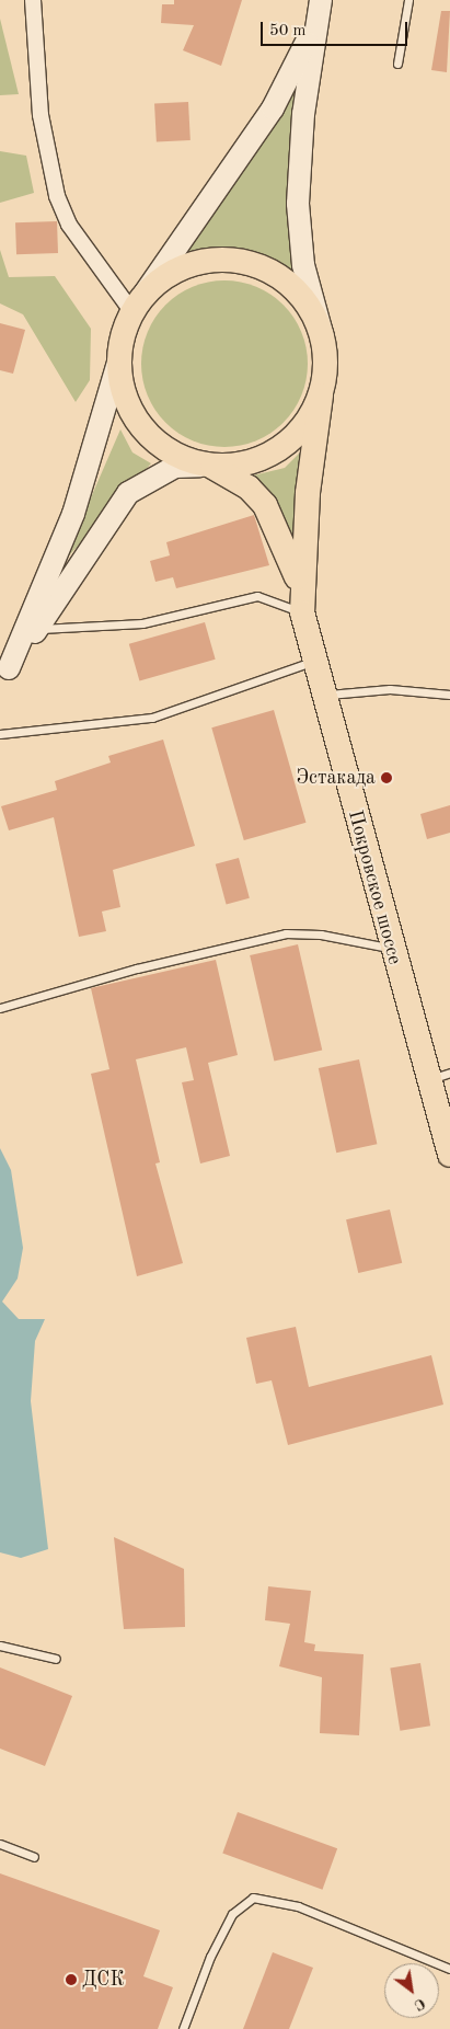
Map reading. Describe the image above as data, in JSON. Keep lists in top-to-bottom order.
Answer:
{
  "streets": {
    "main road": ["Покровское шоссе"]
  },
  "places": ["Эстакада", "ДСК"],
  "scale_bar": "50 m",
  "north": "bottom right"
}
